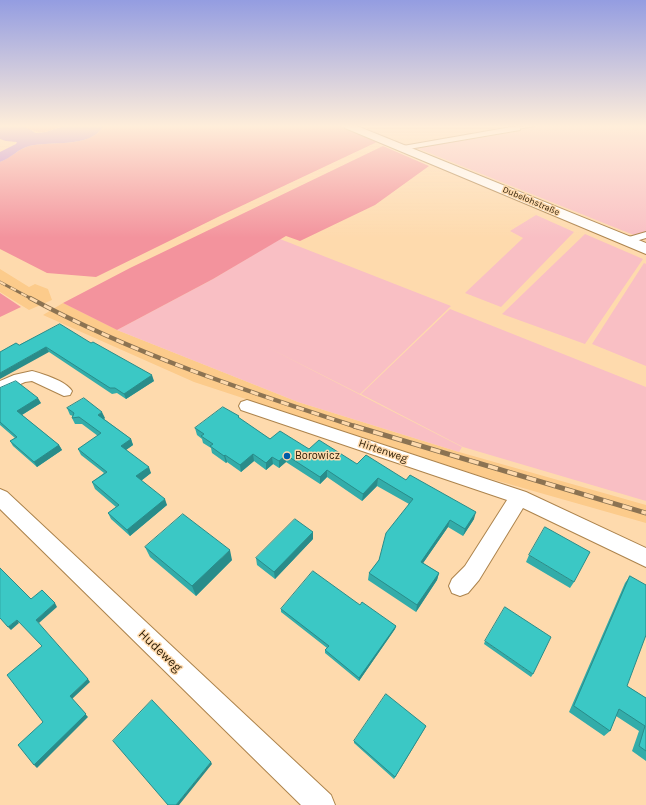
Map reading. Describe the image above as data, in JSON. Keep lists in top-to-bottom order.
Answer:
{
  "streets": {
    "main road": ["Dubelohstraße"],
    "street": ["Hirtenweg", "Hudeweg"]
  },
  "places": ["Borowicz"]
}
